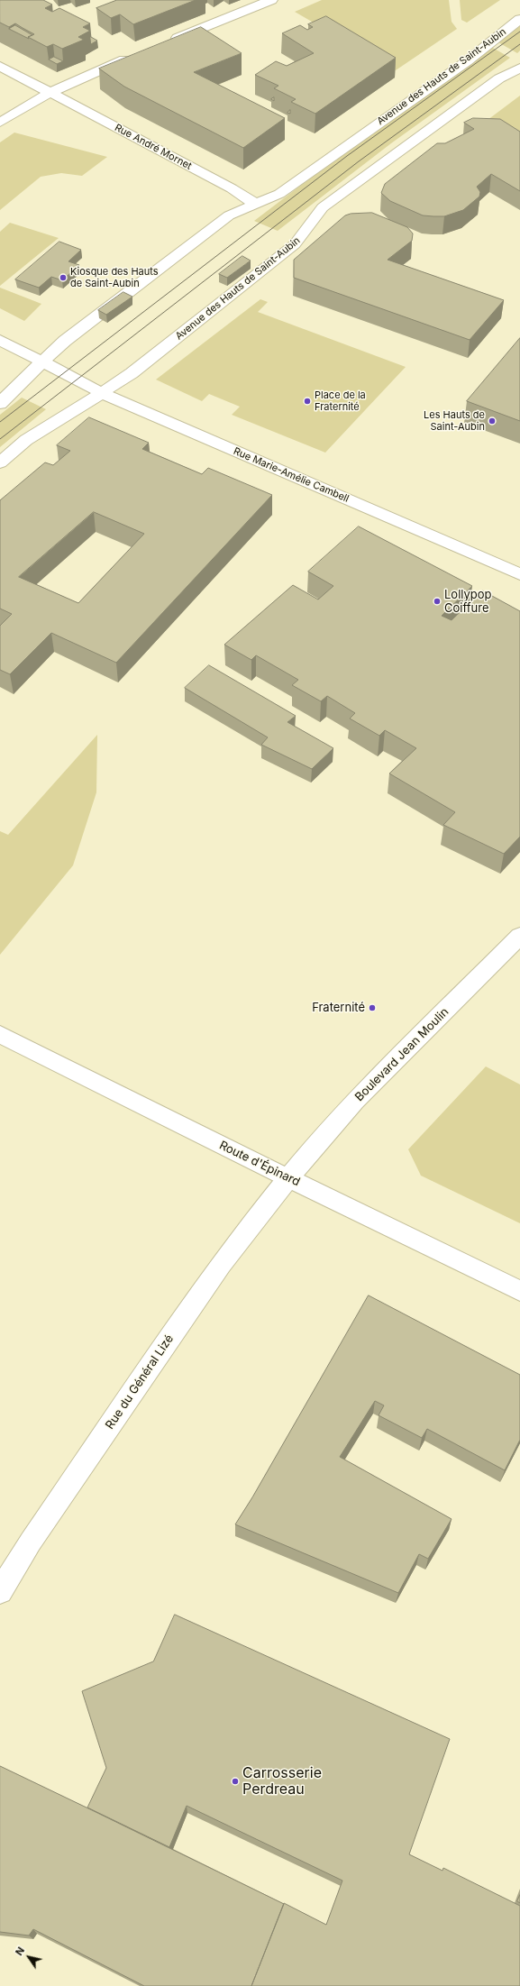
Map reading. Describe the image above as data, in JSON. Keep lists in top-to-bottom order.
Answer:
{
  "streets": {
    "street": [
      "Avenue des Hauts de Saint-Aubin",
      "Rue André Mornet",
      "Rue Marie-Amélie Cambell",
      "Boulevard Jean Moulin",
      "Route d'Épinard",
      "Rue du Général Lizé"
    ]
  },
  "crossings": [
    ["Avenue des Hauts de Saint-Aubin", "Rue André Mornet"],
    ["Avenue des Hauts de Saint-Aubin", "Rue Marie-Amélie Cambell"],
    ["Boulevard Jean Moulin", "Route d'Épinard"],
    ["Boulevard Jean Moulin", "Rue du Général Lizé"],
    ["Route d'Épinard", "Rue du Général Lizé"]
  ],
  "places": [
    "Kiosque des Hauts de Saint-Aubin",
    "Place de la Fraternité",
    "Les Hauts de Saint-Aubin",
    "Lollypop Coiffure",
    "Fraternité",
    "Carrosserie Perdreau"
  ],
  "north": "top left"
}
